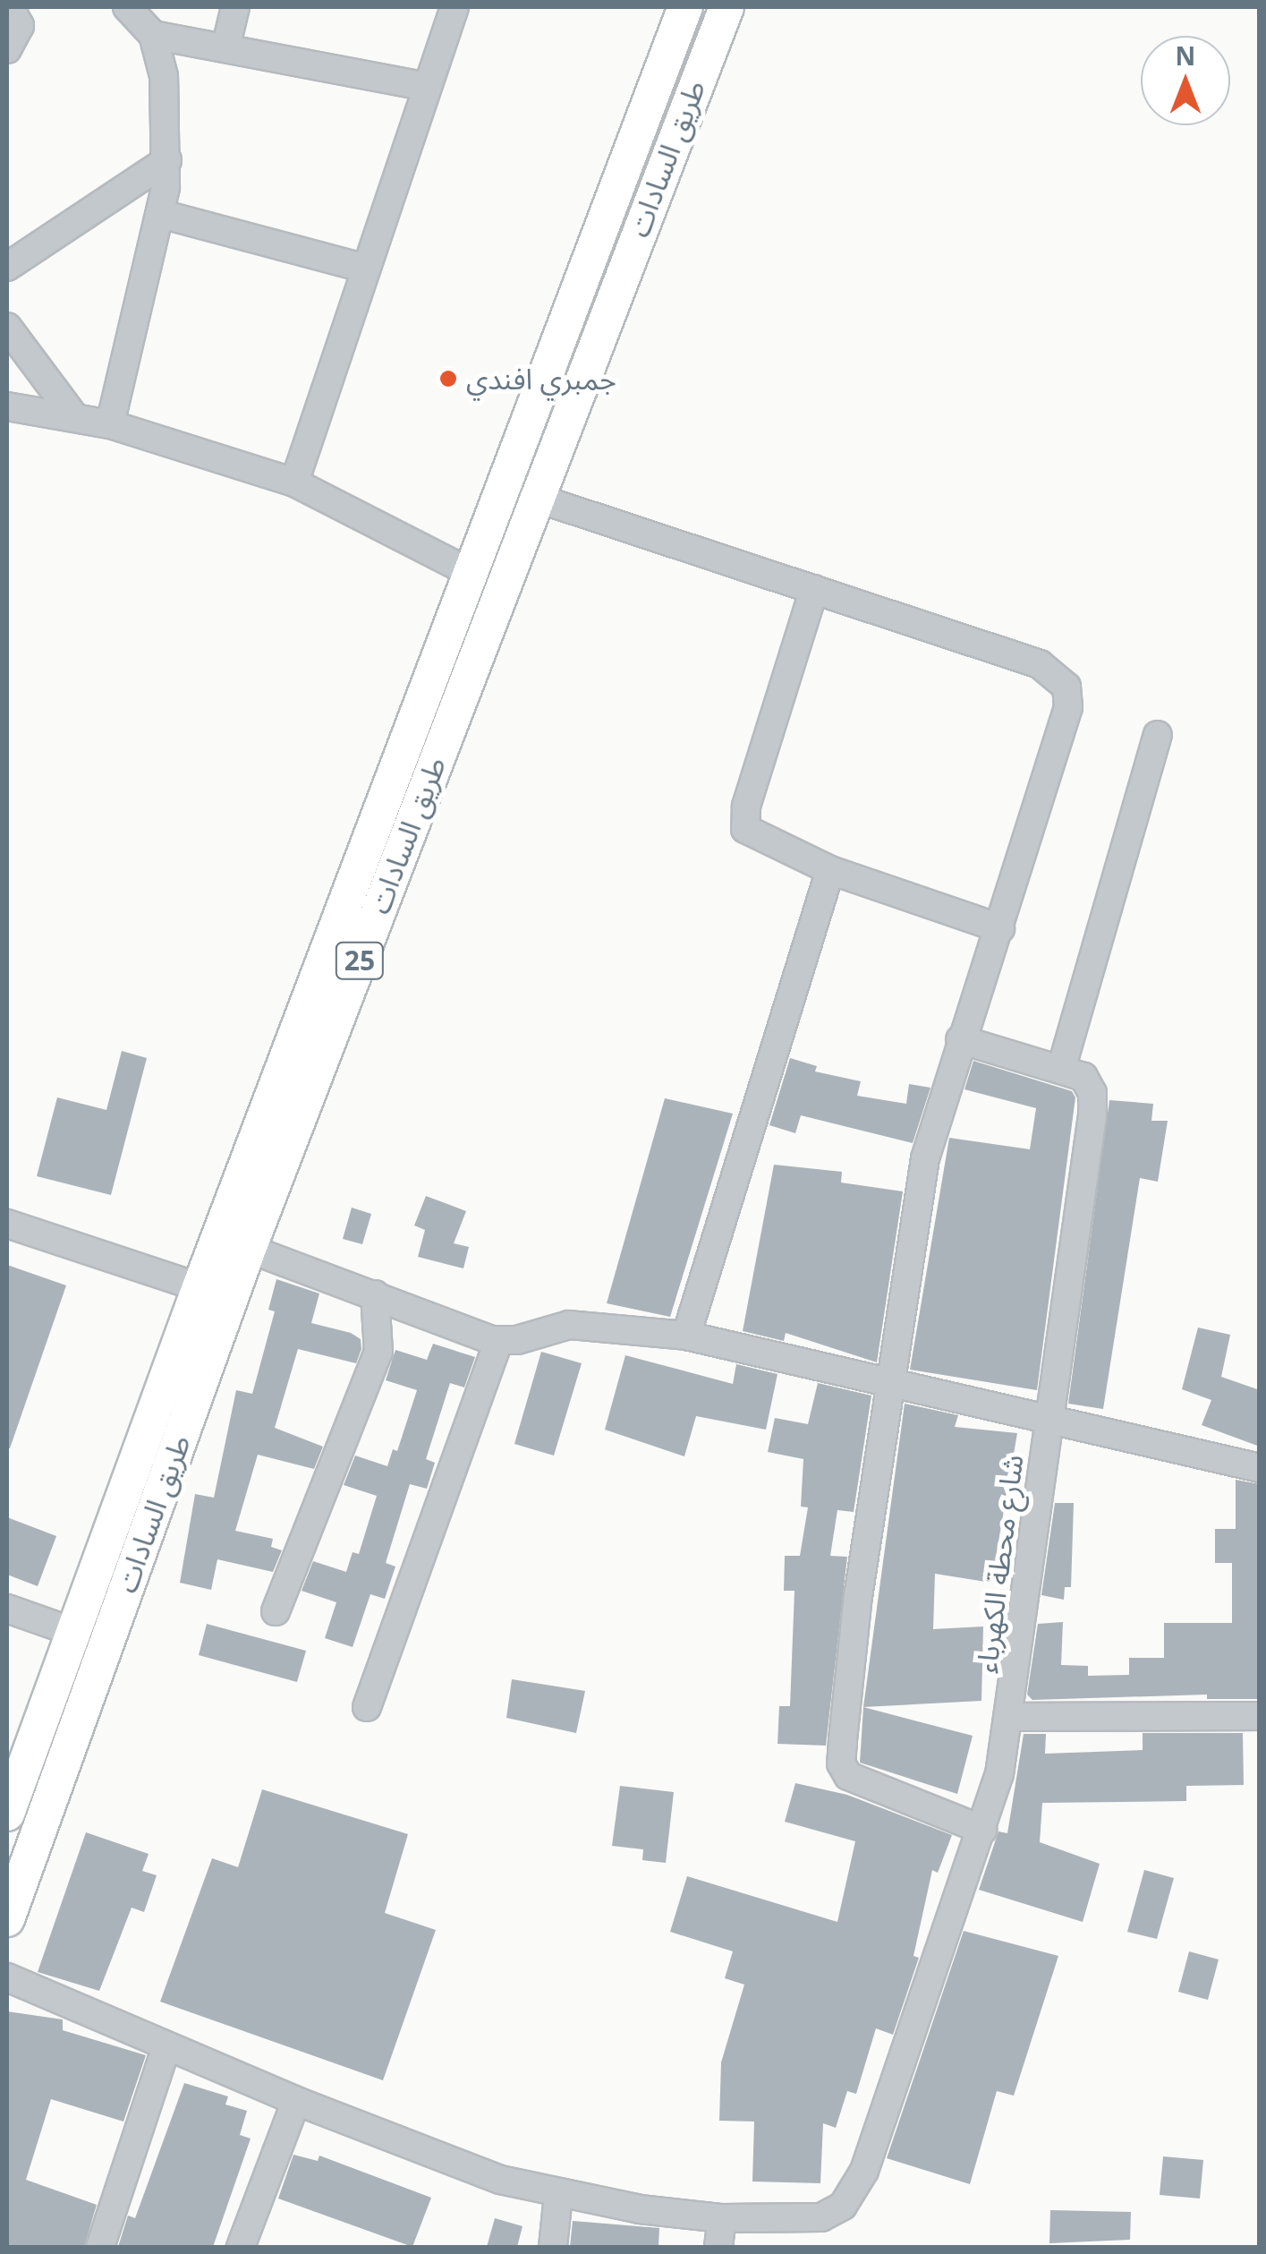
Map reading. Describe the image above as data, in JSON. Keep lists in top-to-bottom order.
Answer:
{
  "streets": {
    "main road": ["طريق السادات", "25"],
    "street": ["شارع محطة الكهرباء"]
  },
  "places": ["جمبري افندي"],
  "north": "top"
}
